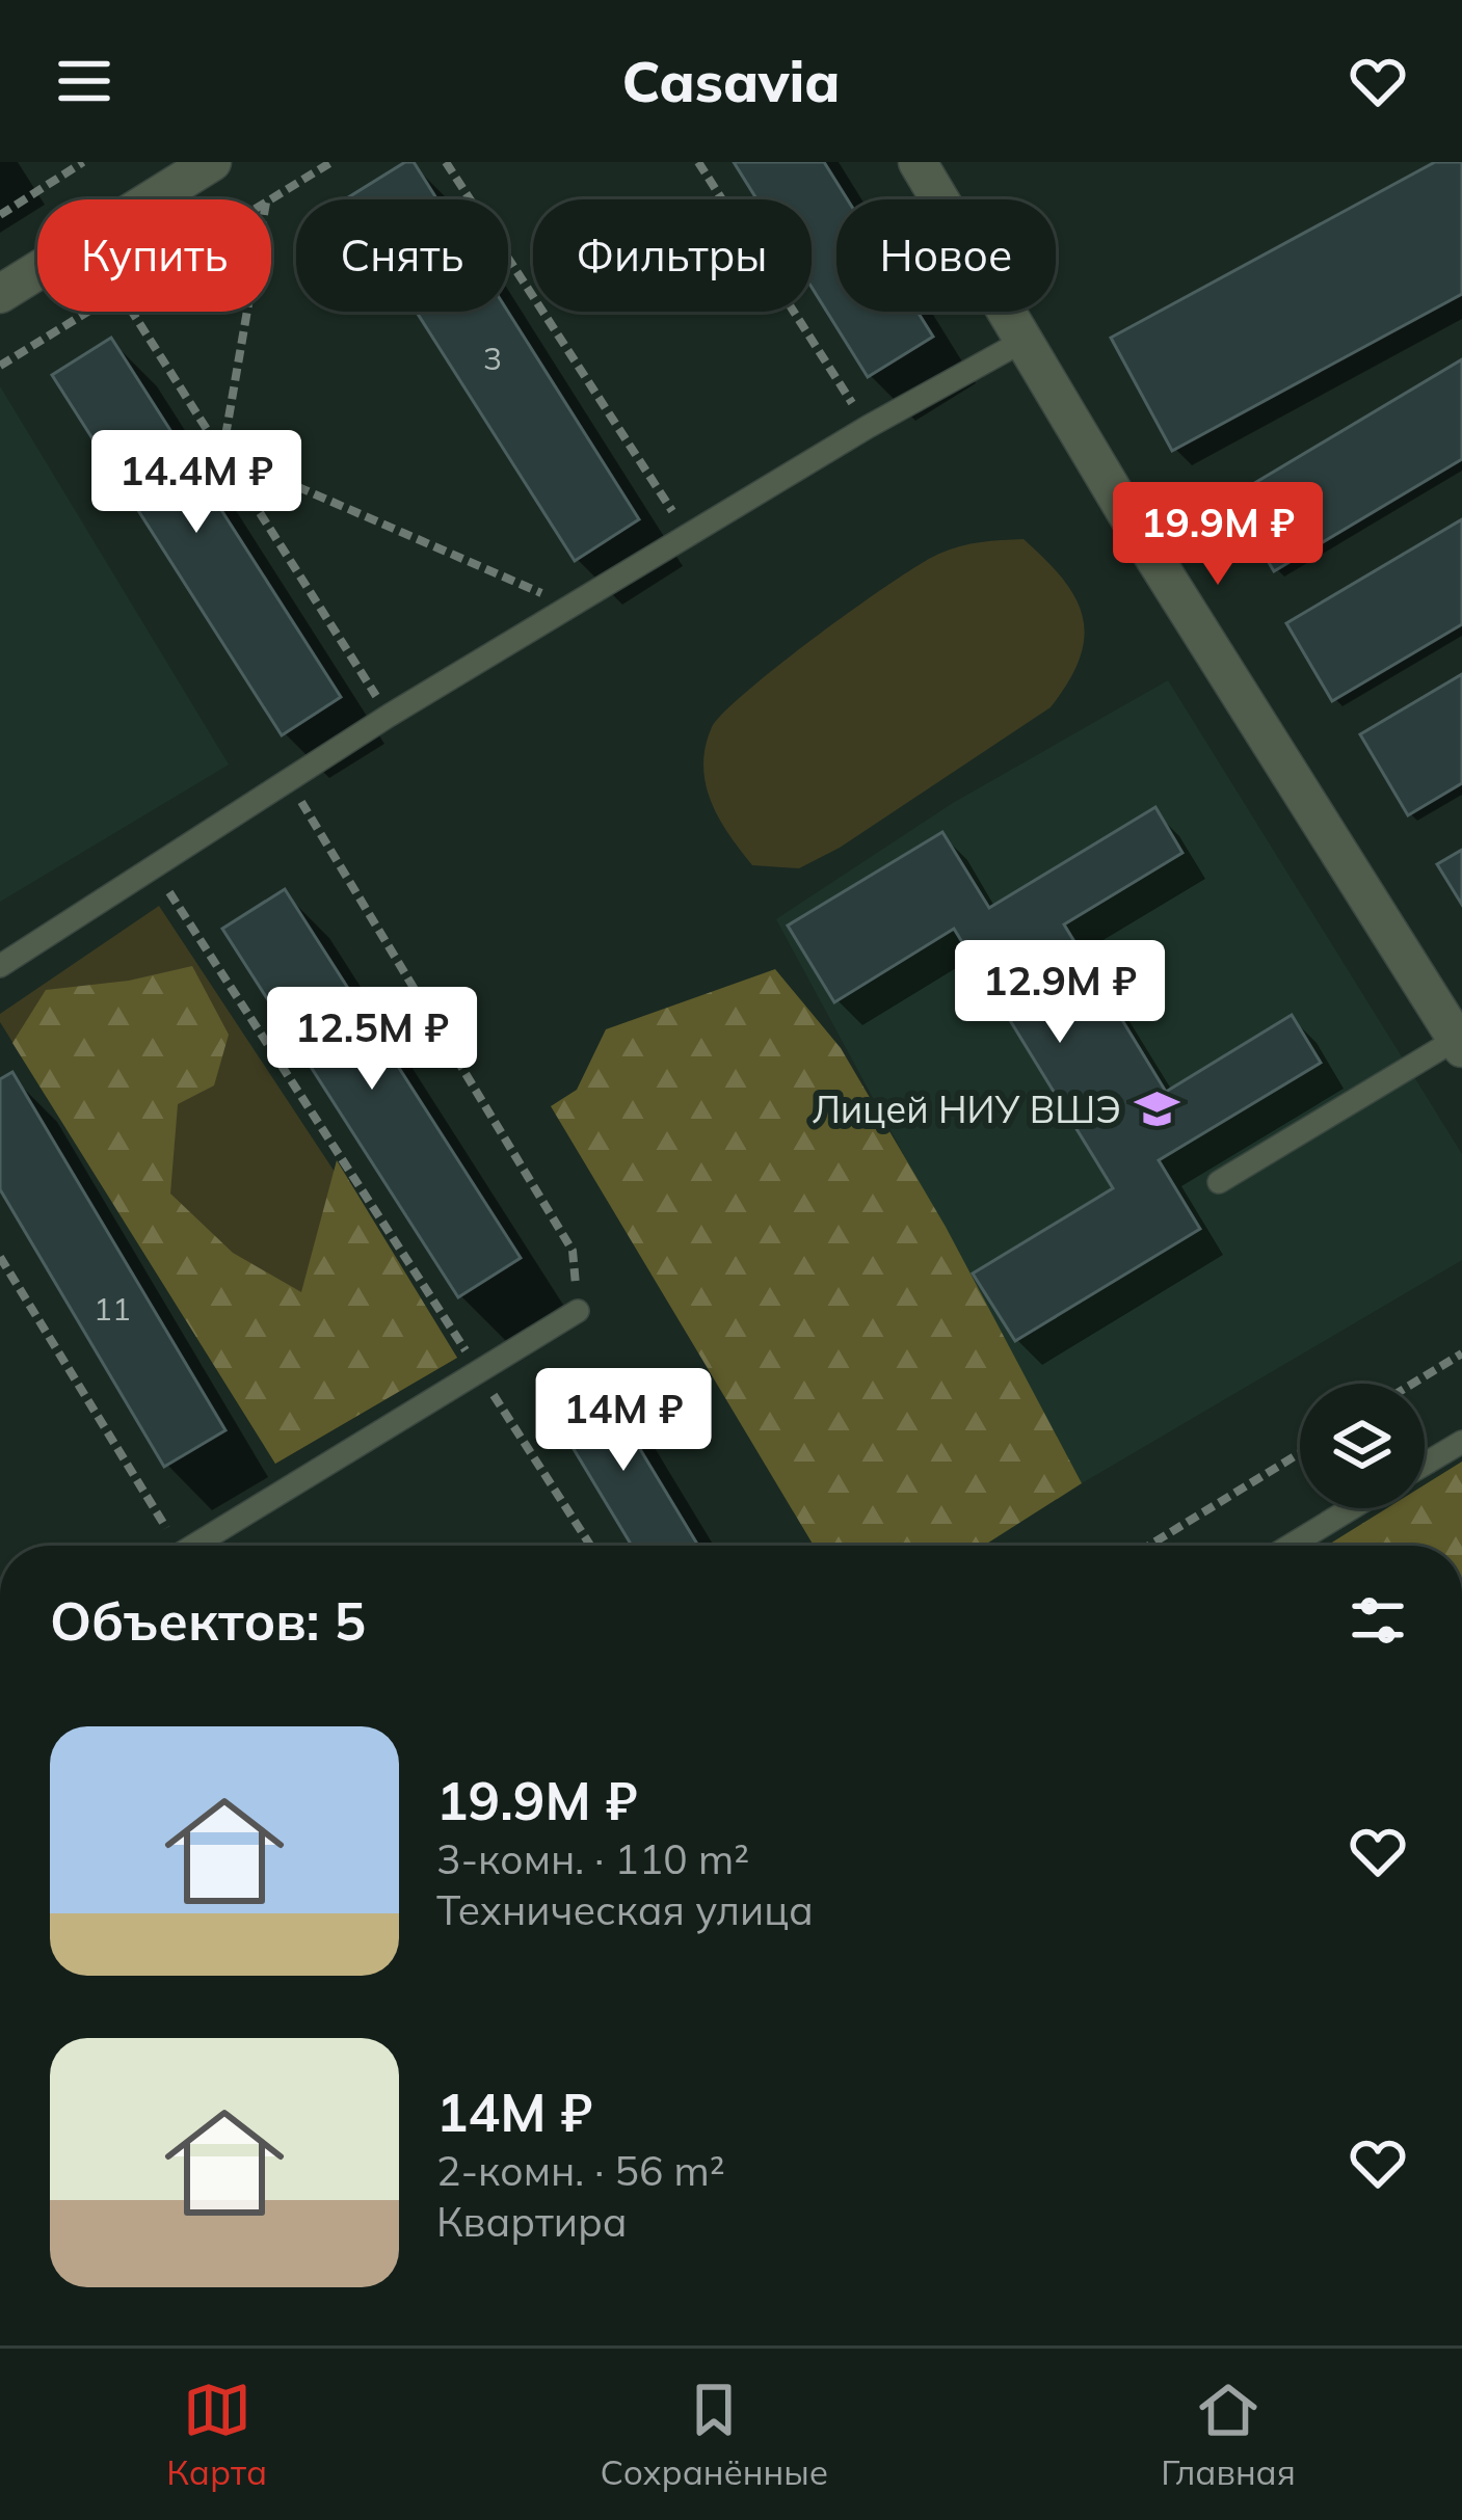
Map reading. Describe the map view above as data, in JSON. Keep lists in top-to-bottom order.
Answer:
{
  "places": {
    "school or university": ["Лицей НИУ ВШЭ"]
  },
  "house_numbers": ["3", "11"],
  "page": {
    "header": "Casavia",
    "chip": [
      "Купить",
      "Снять",
      "Фильтры",
      "Новое"
    ],
    "price": [
      "14.4M ₽",
      "19.9M ₽",
      "12.9M ₽",
      "12.5M ₽",
      "14M ₽"
    ],
    "heading": "Объектов: 5",
    "list": [
      {
        "name": "19.9M ₽",
        "note": "3-комн. · 110 m² · Техническая улица"
      },
      {
        "name": "14M ₽",
        "note": "2-комн. · 56 m² · Квартира"
      }
    ],
    "tabs": ["Карта", "Сохранённые", "Главная"]
  }
}
